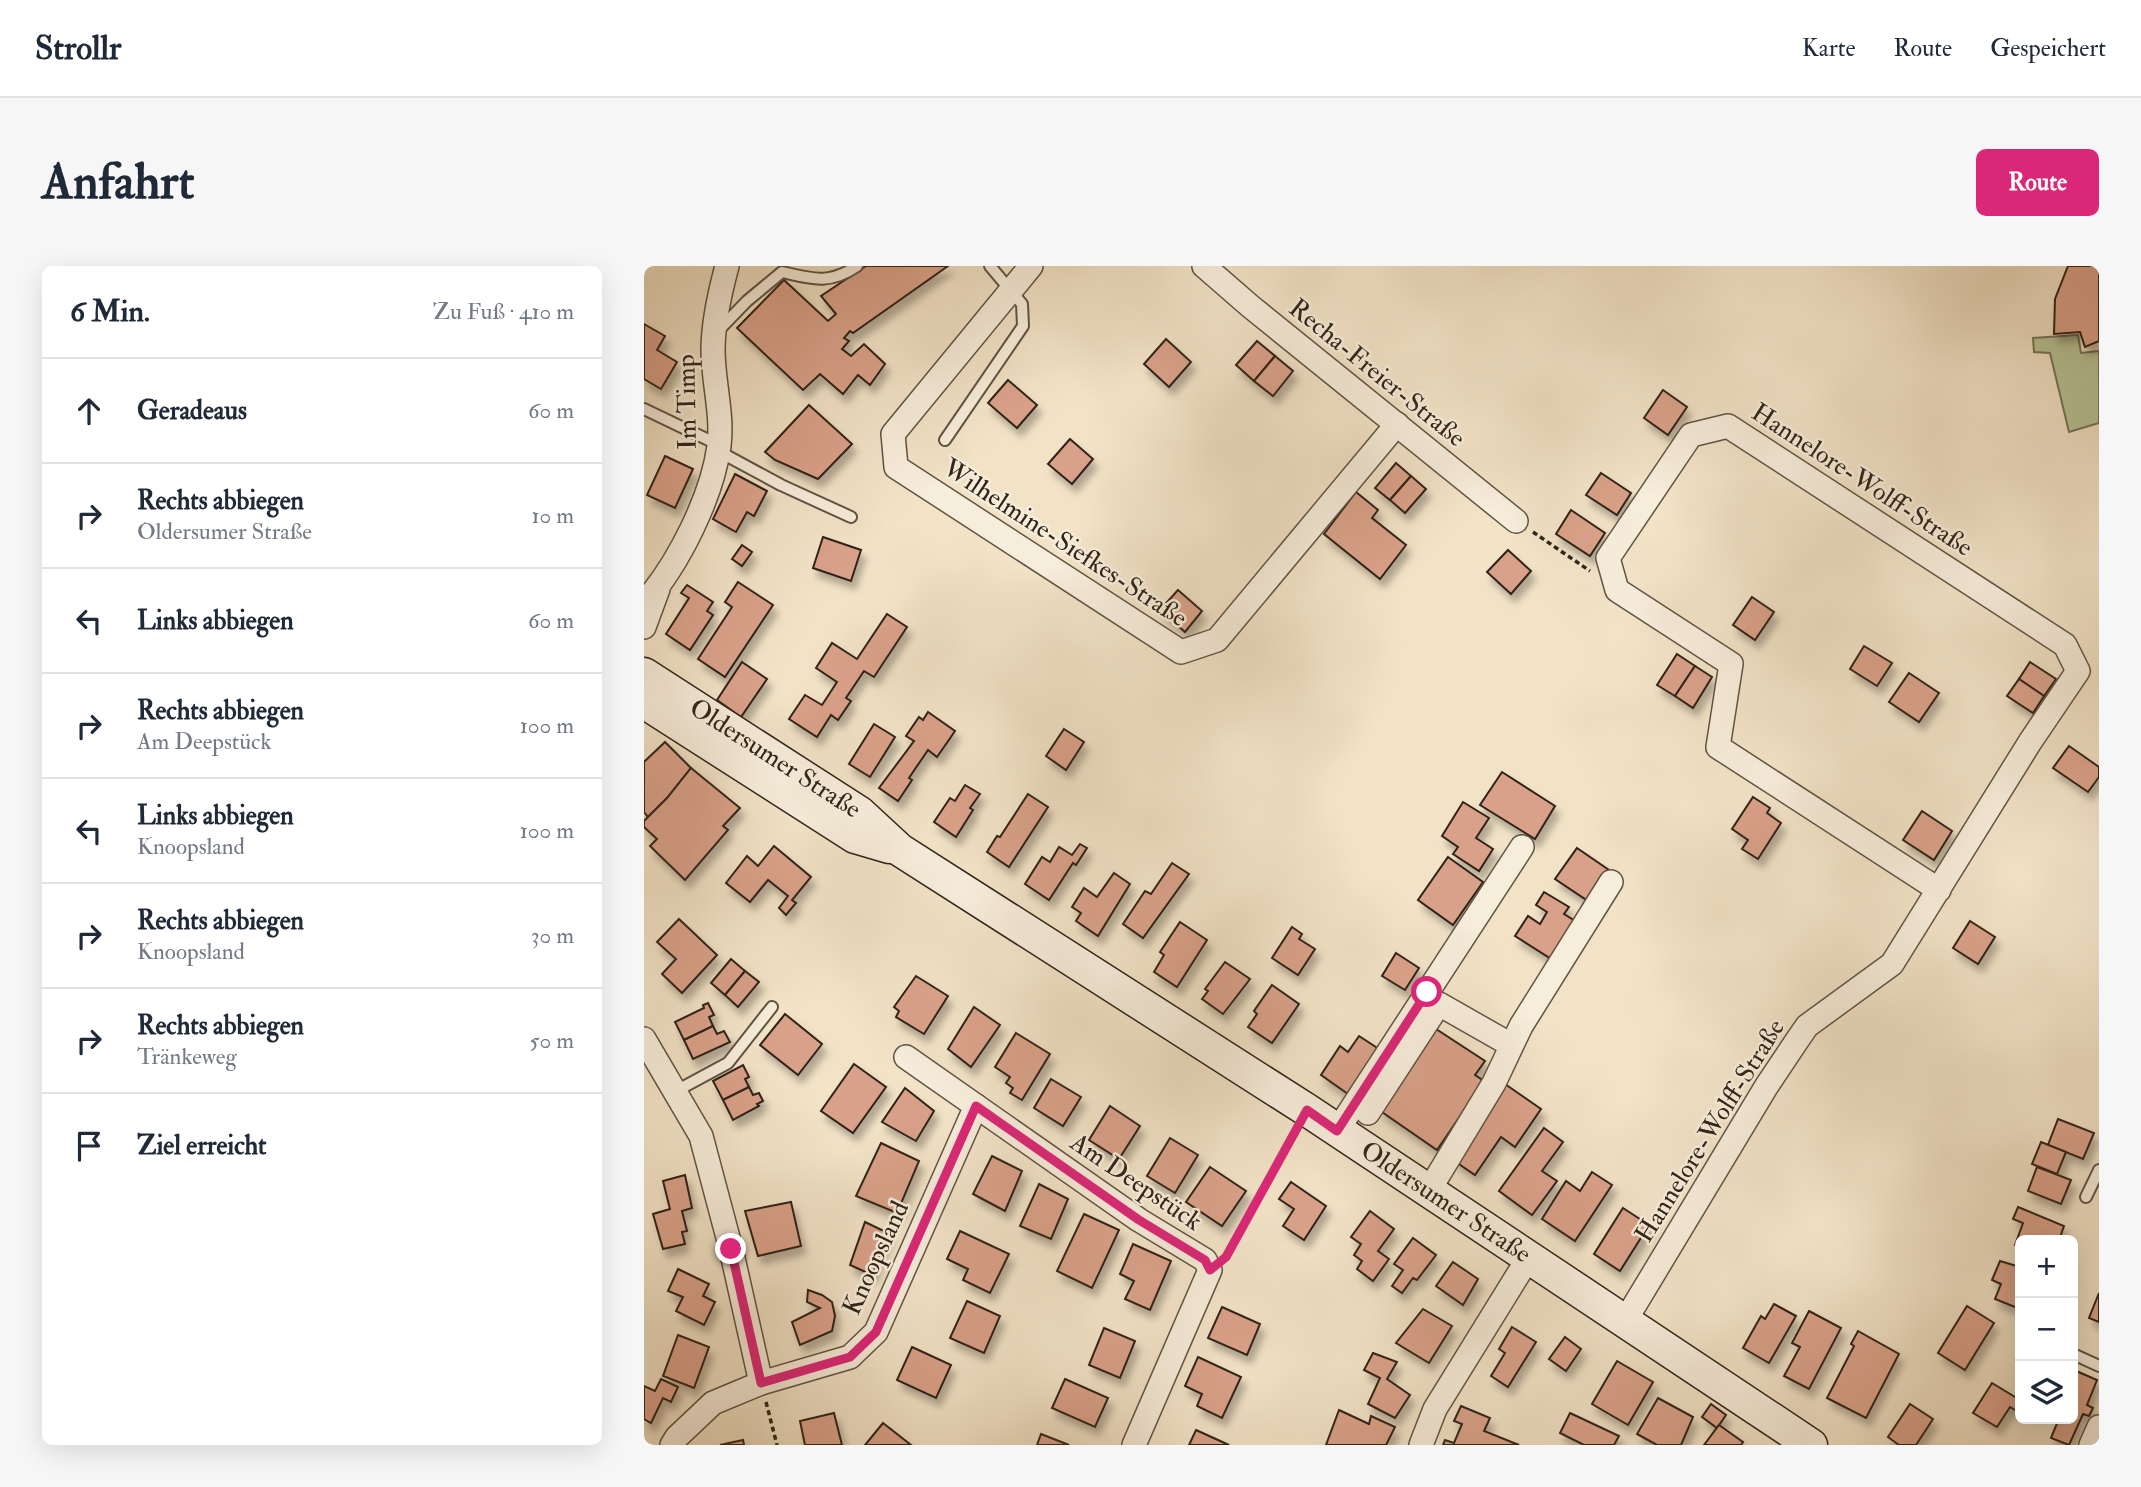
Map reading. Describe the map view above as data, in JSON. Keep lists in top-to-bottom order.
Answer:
{
  "streets": {
    "main road": ["Oldersumer Straße"],
    "street": [
      "Recha-Freier-Straße",
      "Im Timp",
      "Hannelore-Wolff-Straße",
      "Wilhelmine-Siefkes-Straße",
      "Am Deepstück",
      "Knoopsland"
    ]
  },
  "crossings": [
    ["Recha-Freier-Straße", "Wilhelmine-Siefkes-Straße"],
    ["Hannelore-Wolff-Straße", "Oldersumer Straße"],
    ["Am Deepstück", "Knoopsland"]
  ],
  "page": {
    "header": "Strollr",
    "nav": ["Karte", "Route", "Gespeichert"],
    "buttons": "Route",
    "title": "Anfahrt",
    "heading": ["6 Min.", "Zu Fuß · 410 m"],
    "list": [
      ["Geradeaus", "60 m"],
      ["Rechts abbiegen", "Oldersumer Straße", "10 m"],
      ["Links abbiegen", "60 m"],
      ["Rechts abbiegen", "Am Deepstück", "100 m"],
      ["Links abbiegen", "Knoopsland", "100 m"],
      ["Rechts abbiegen", "Knoopsland", "30 m"],
      ["Rechts abbiegen", "Tränkeweg", "50 m"],
      "Ziel erreicht"
    ],
    "map_buttons": ["+", "−"]
  }
}
